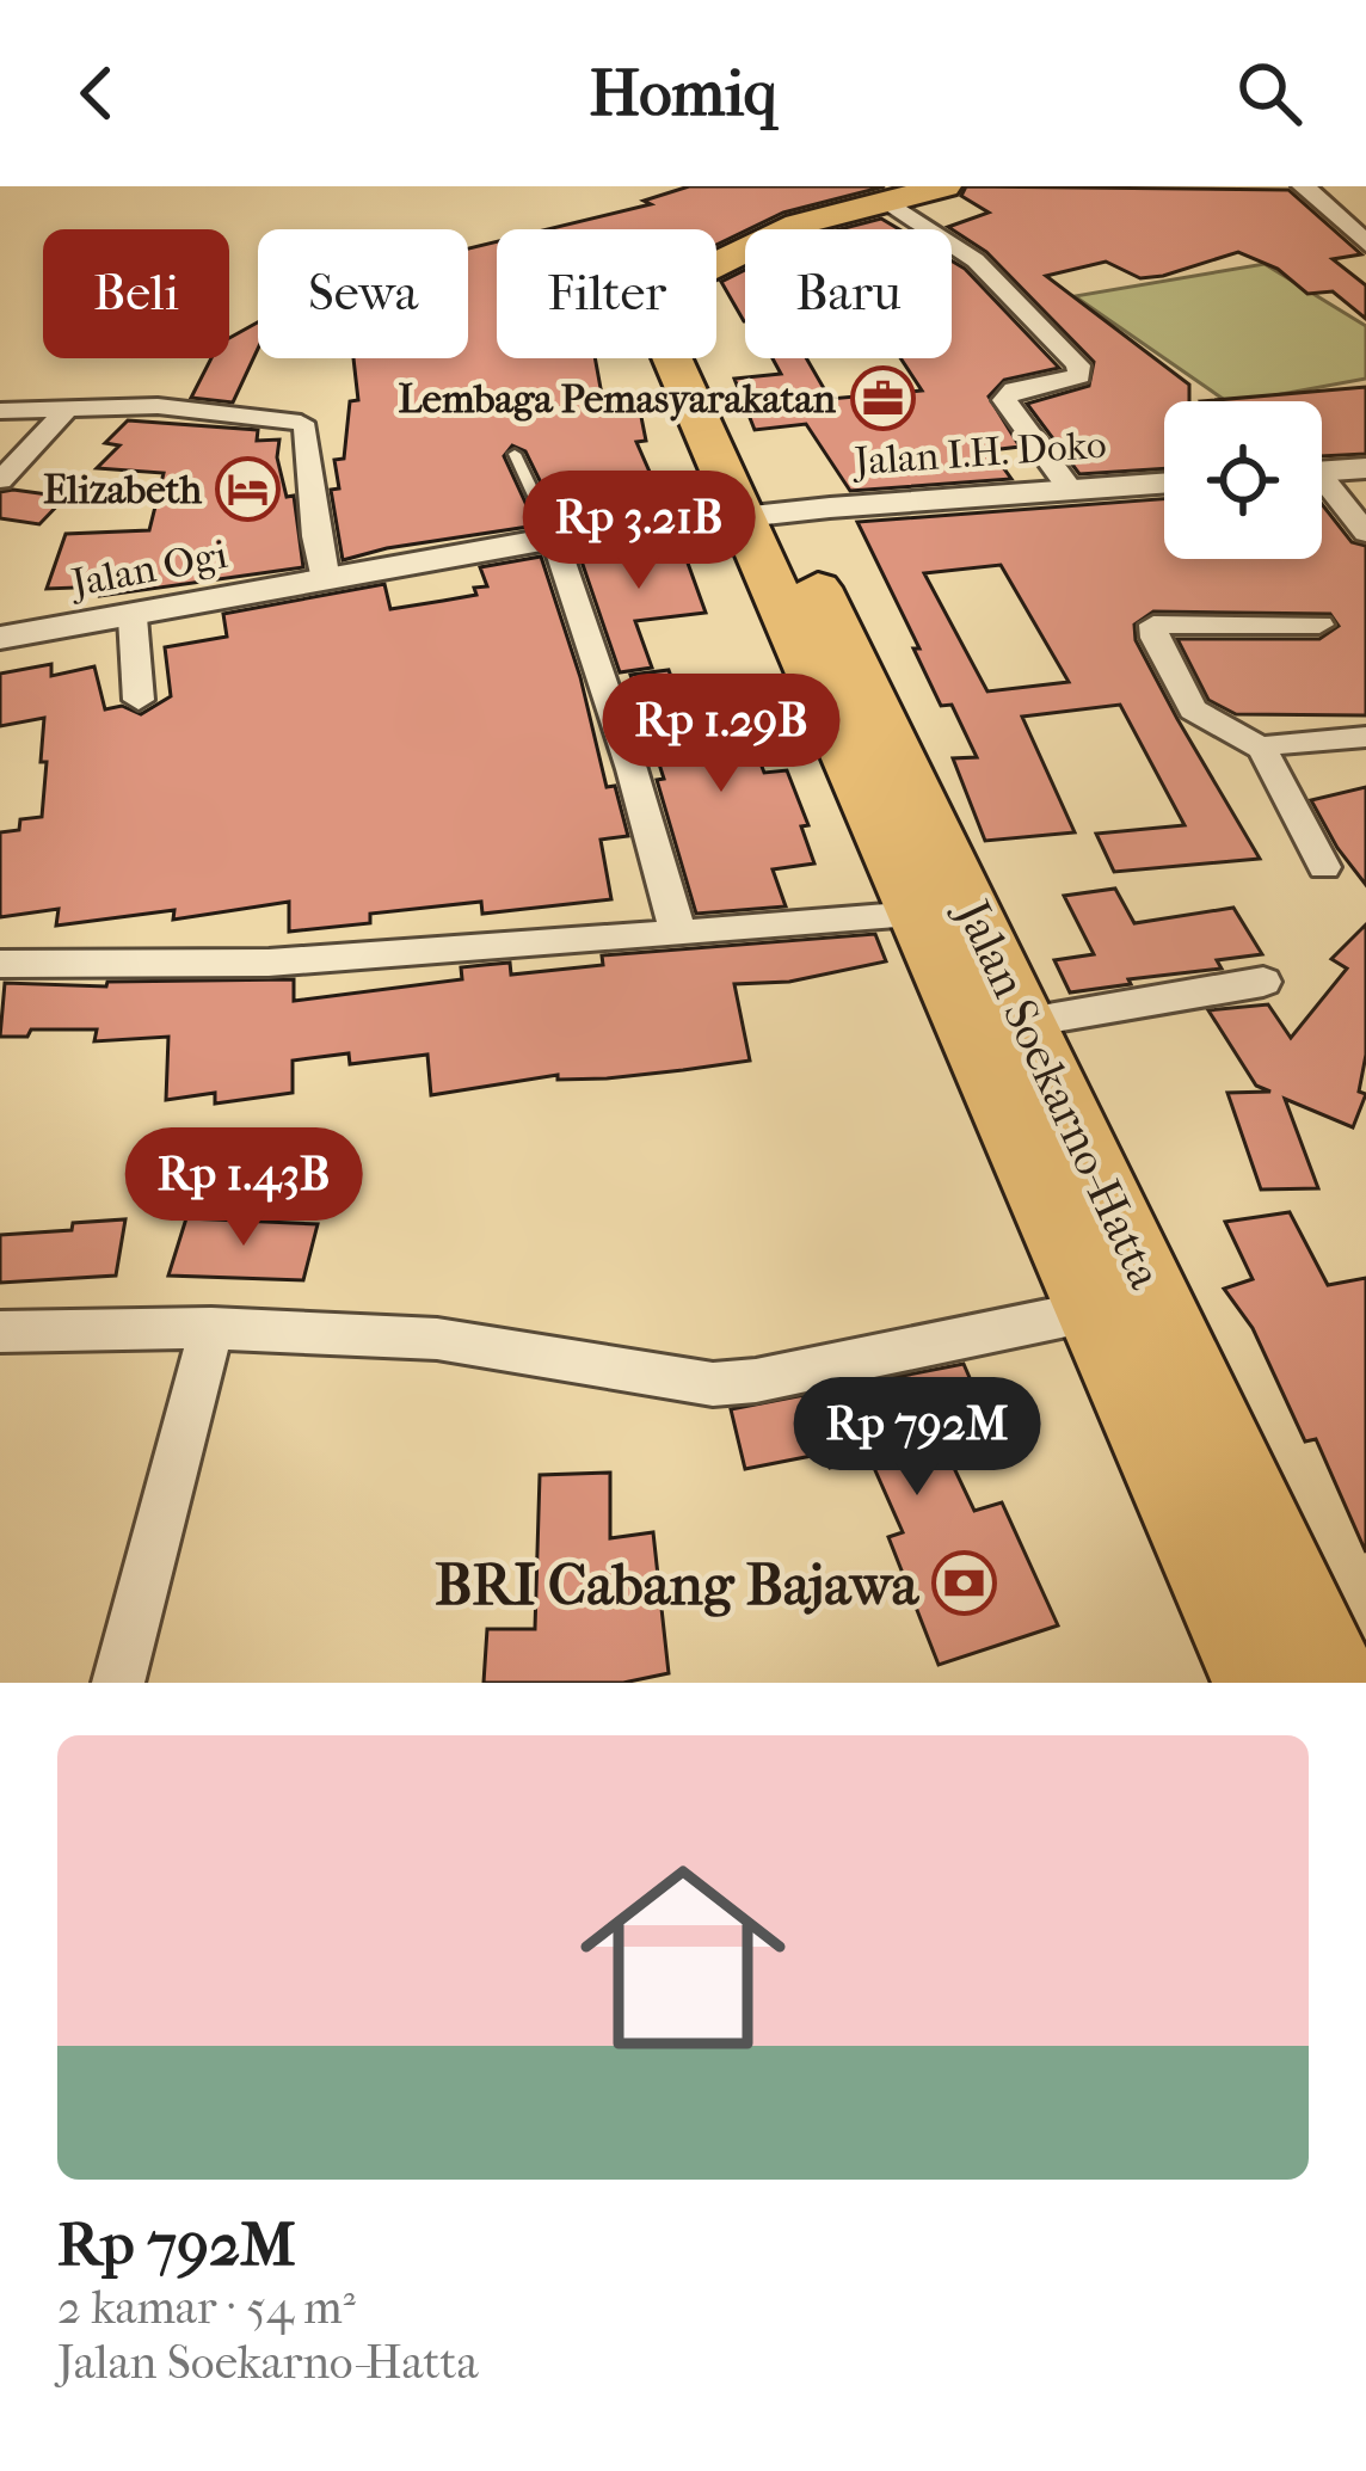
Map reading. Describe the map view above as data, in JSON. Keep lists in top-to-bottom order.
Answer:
{
  "streets": {
    "highway": ["Jalan Soekarno-Hatta"],
    "street": ["Jalan I.H. Doko", "Jalan Ogi"]
  },
  "crossings": [
    ["Jalan I.H. Doko", "Jalan Ogi"],
    ["Jalan I.H. Doko", "Jalan Soekarno-Hatta"],
    ["Jalan Ogi", "Jalan Soekarno-Hatta"]
  ],
  "places": {
    "office": ["Lembaga Pemasyarakatan"],
    "hotel": ["Elizabeth"],
    "bank": ["BRI Cabang Bajawa"]
  },
  "page": {
    "header": "Homiq",
    "chip": [
      "Beli",
      "Sewa",
      "Filter",
      "Baru"
    ],
    "price": [
      "Rp 3.21B",
      "Rp 1.29B",
      "Rp 1.43B",
      "Rp 792M"
    ],
    "list": [
      {
        "name": "Rp 792M",
        "note": "2 kamar · 54 m² · Jalan Soekarno-Hatta"
      }
    ]
  }
}
